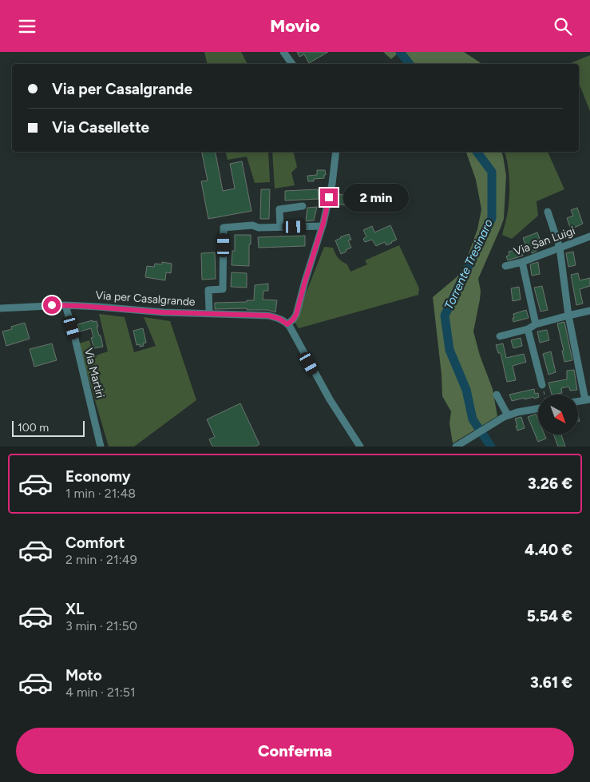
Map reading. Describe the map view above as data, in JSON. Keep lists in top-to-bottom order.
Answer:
{
  "streets": {
    "street": ["Via San Luigi", "Via per Casalgrande", "Via Martiri"]
  },
  "crossings": [
    ["Via per Casalgrande", "Via Martiri"]
  ],
  "water": ["Torrente Tresinaro"],
  "scale_bar": "100 m",
  "north": "bottom right",
  "page": {
    "header": "Movio",
    "banner": ["Via per Casalgrande", "Via Casellette"],
    "bubble": "2 min",
    "scale": "100 m",
    "list": [
      {
        "name": "Economy",
        "note": "1 min · 21:48",
        "value": "3.26 €"
      },
      {
        "name": "Comfort",
        "note": "2 min · 21:49",
        "value": "4.40 €"
      },
      {
        "name": "XL",
        "note": "3 min · 21:50",
        "value": "5.54 €"
      },
      {
        "name": "Moto",
        "note": "4 min · 21:51",
        "value": "3.61 €"
      }
    ],
    "buttons": "Conferma"
  }
}
